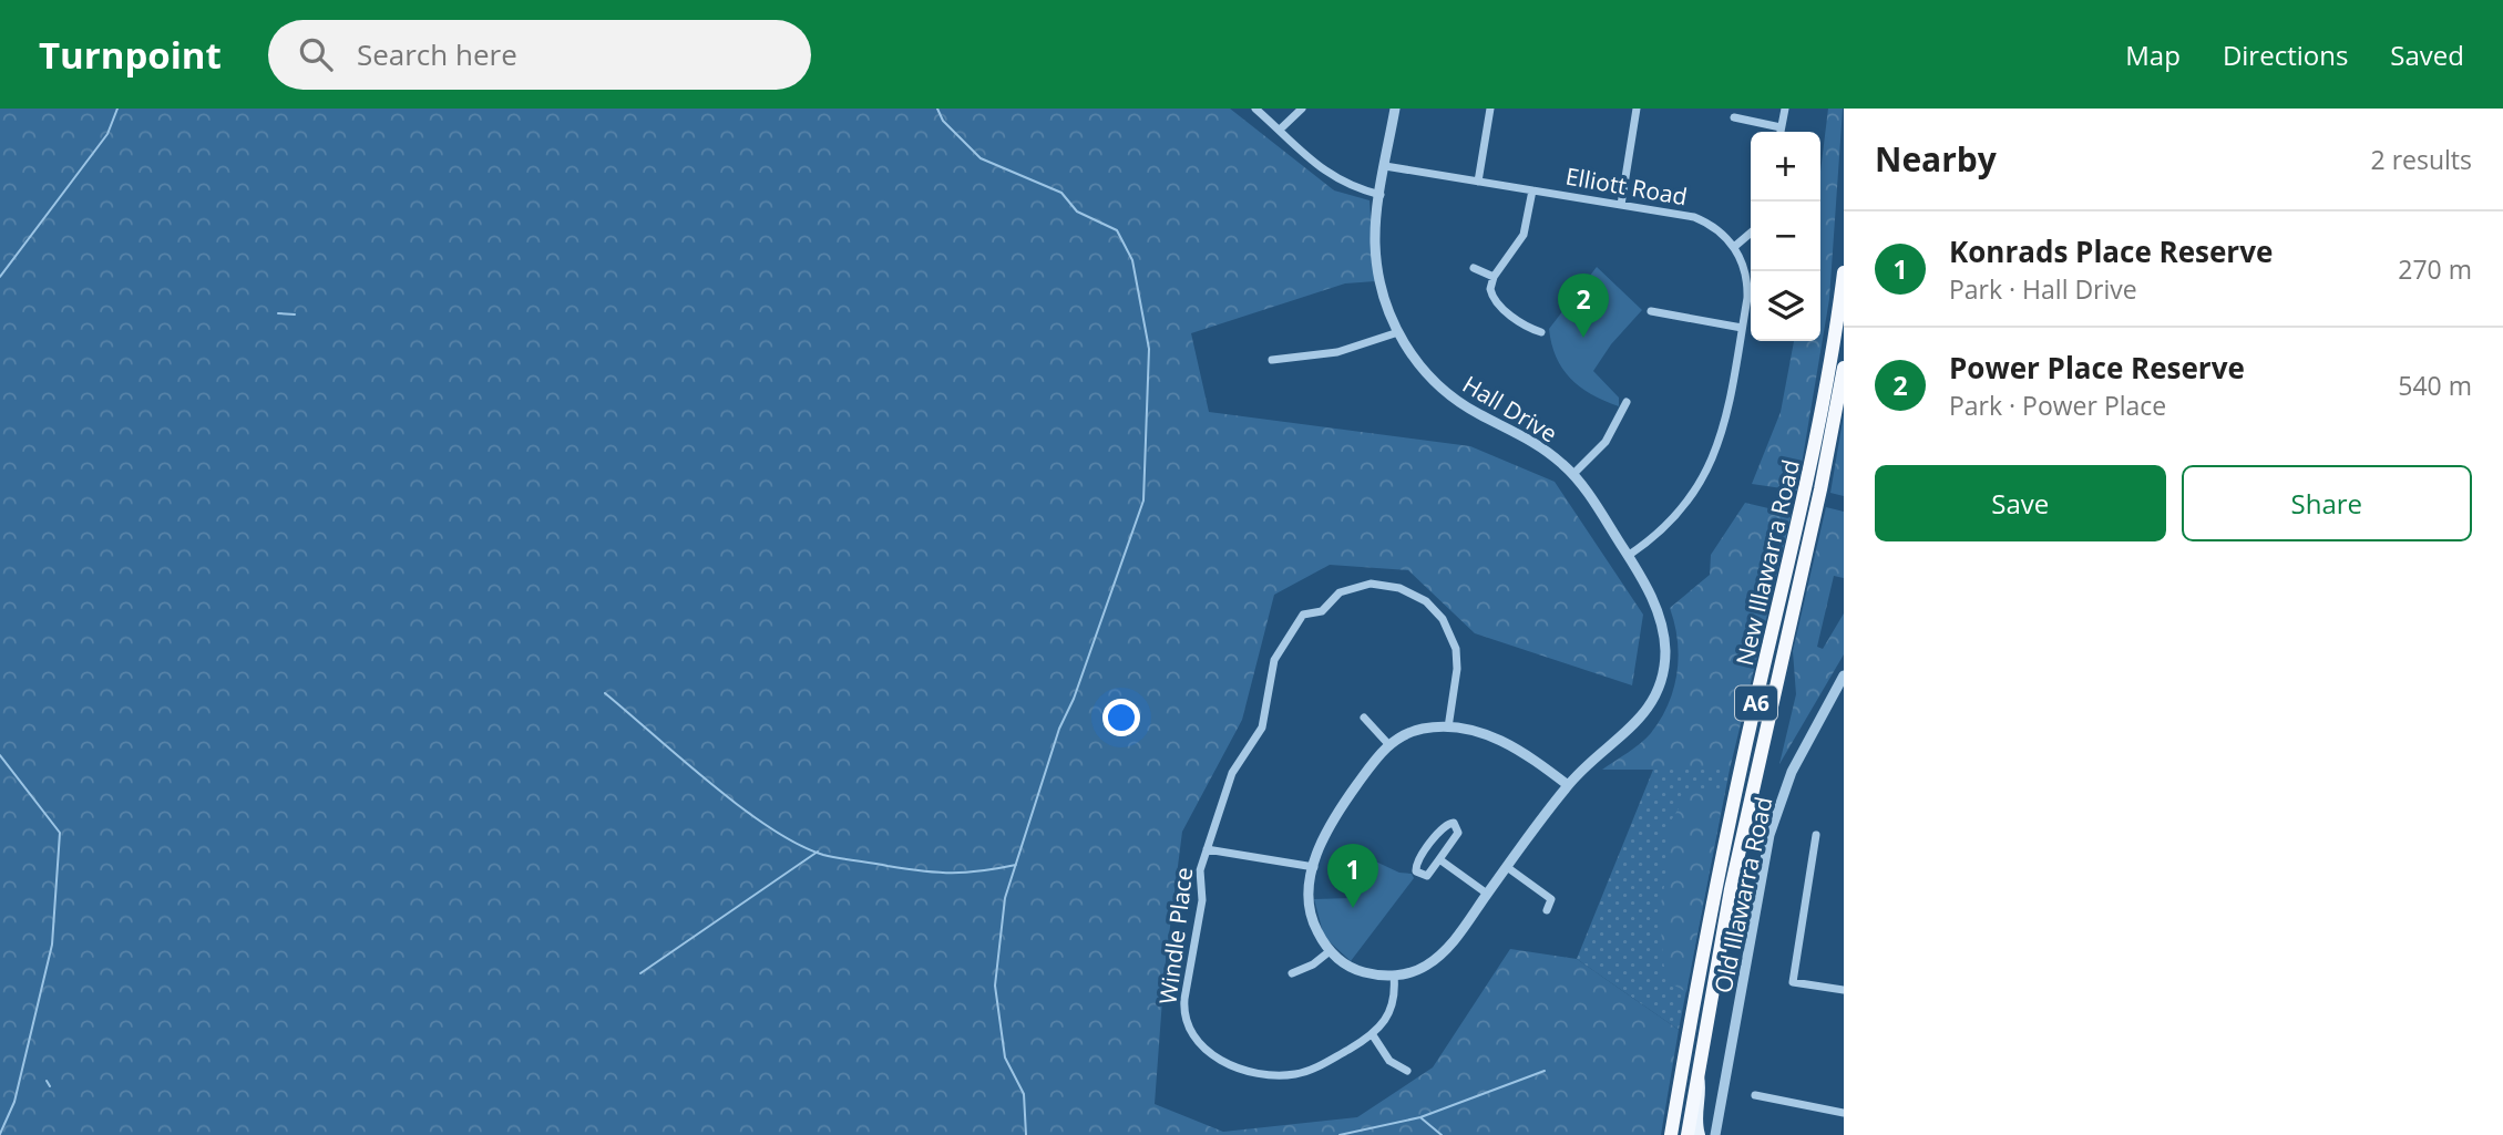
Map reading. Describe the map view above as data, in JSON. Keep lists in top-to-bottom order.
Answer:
{
  "streets": {
    "highway": ["New Illawarra Road", "A6"],
    "street": [
      "Elliott Road",
      "Hall Drive",
      "Old Illawarra Road",
      "Windle Place"
    ]
  },
  "crossings": [
    ["Elliott Road", "Hall Drive"],
    ["Hall Drive", "Windle Place"]
  ],
  "page": {
    "header": "Turnpoint",
    "search": "Search here",
    "nav": ["Map", "Directions", "Saved"],
    "heading": ["Nearby", "2 results"],
    "map_buttons": ["+", "−"],
    "list": [
      {
        "mark": "1",
        "name": "Konrads Place Reserve",
        "note": "Park · Hall Drive",
        "value": "270 m"
      },
      {
        "mark": "2",
        "name": "Power Place Reserve",
        "note": "Park · Power Place",
        "value": "540 m"
      }
    ],
    "pins": ["2", "1"],
    "buttons": ["Save", "Share"]
  }
}
